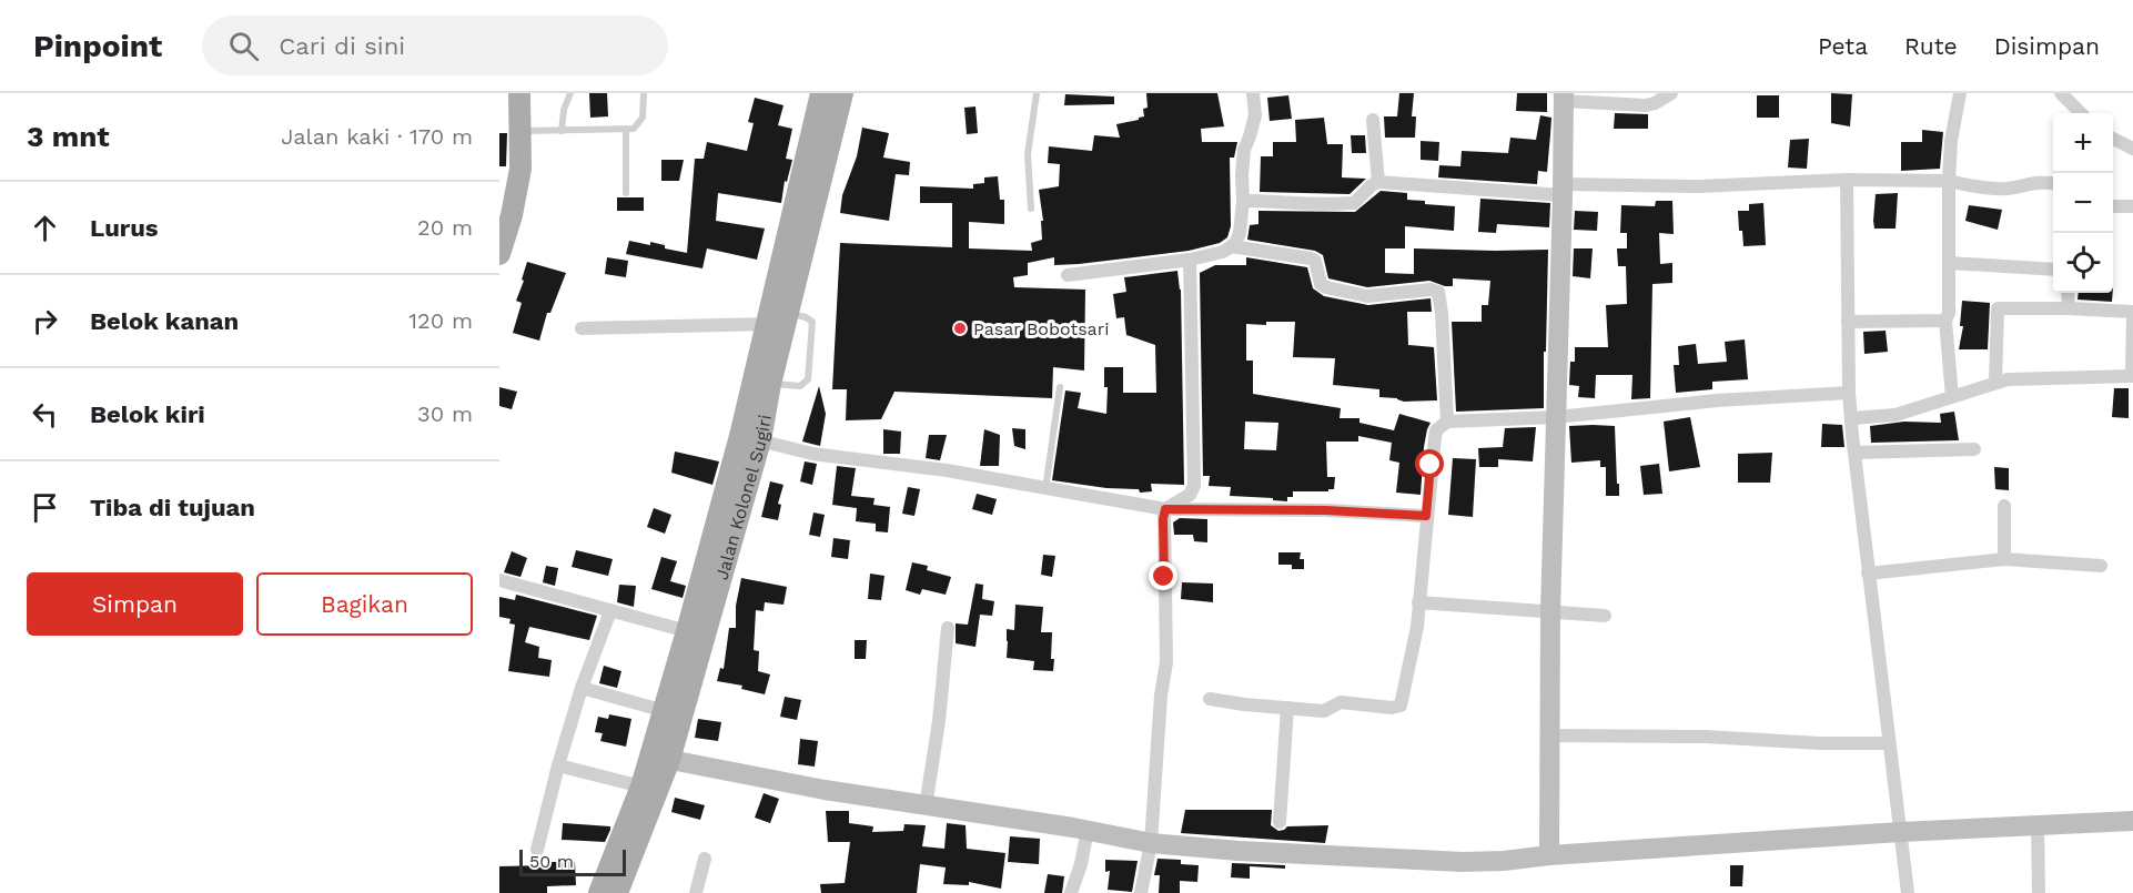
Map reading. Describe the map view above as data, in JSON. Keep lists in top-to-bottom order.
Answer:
{
  "streets": {
    "main road": ["Jalan Kolonel Sugiri"]
  },
  "places": ["Pasar Bobotsari"],
  "scale_bar": "50 m",
  "page": {
    "header": "Pinpoint",
    "search": "Cari di sini",
    "nav": ["Peta", "Rute", "Disimpan"],
    "heading": ["3 mnt", "Jalan kaki · 170 m"],
    "map_buttons": ["+", "−"],
    "list": [
      ["Lurus", "20 m"],
      ["Belok kanan", "120 m"],
      ["Belok kiri", "30 m"],
      "Tiba di tujuan"
    ],
    "buttons": ["Simpan", "Bagikan"],
    "scale": "50 m"
  }
}
